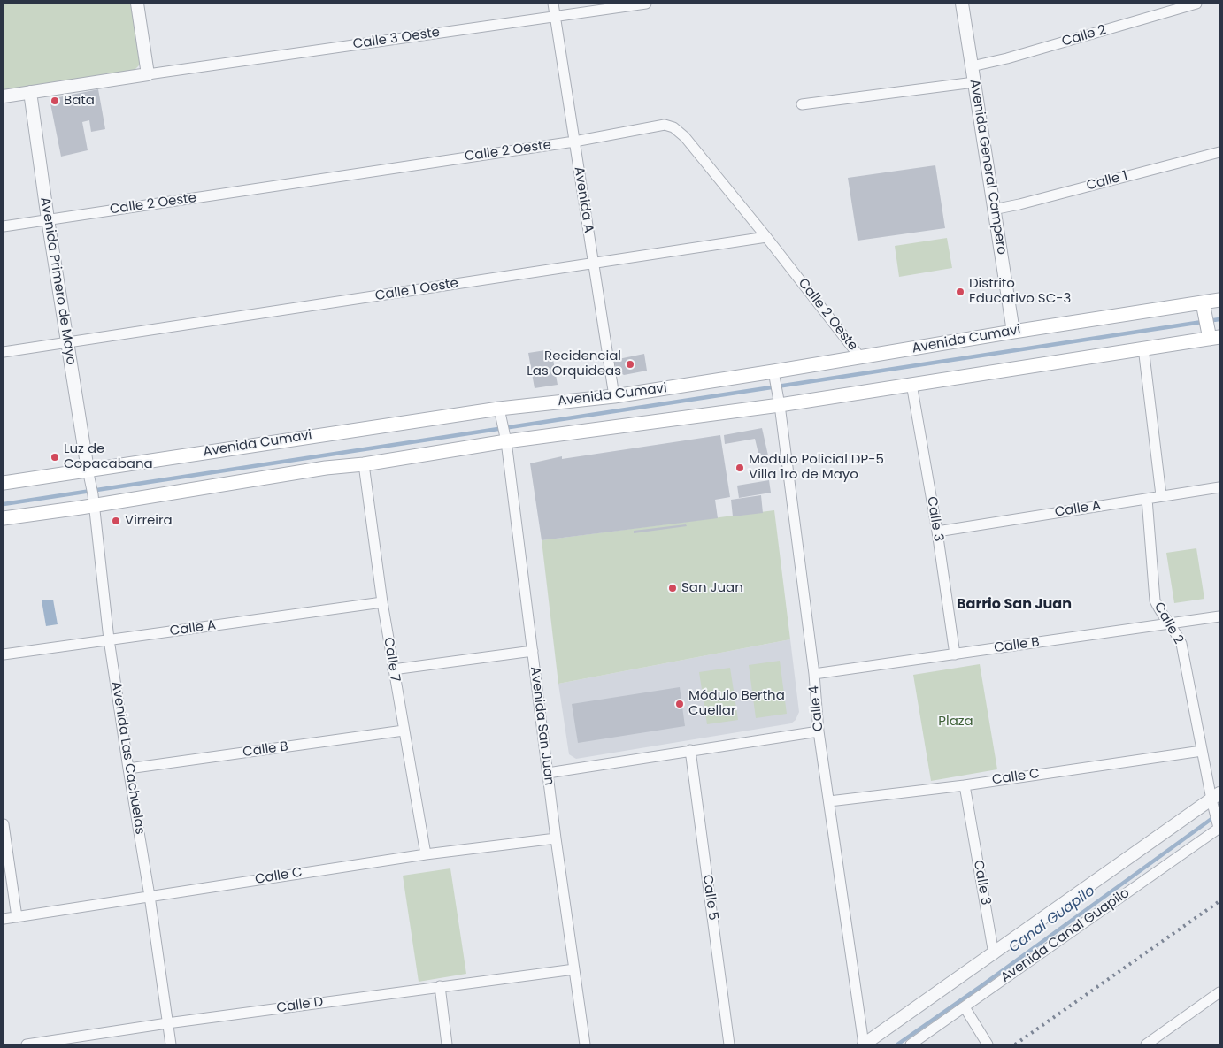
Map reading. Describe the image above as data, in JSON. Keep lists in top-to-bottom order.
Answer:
{
  "streets": {
    "main road": ["Avenida Cumavi"],
    "street": [
      "Calle 2",
      "Calle 3 Oeste",
      "Calle 2 Oeste",
      "Avenida General Campero",
      "Calle 1",
      "Avenida A",
      "Avenida Primero de Mayo",
      "Calle 1 Oeste",
      "Calle A",
      "Calle 3",
      "Calle B",
      "Calle 7",
      "Calle 4",
      "Avenida San Juan",
      "Avenida Las Cachuelas",
      "Calle C",
      "Calle 5",
      "Avenida Canal Guapilo",
      "Calle D"
    ]
  },
  "crossings": [
    ["Calle 2", "Avenida General Campero"],
    ["Calle 2", "Calle A"],
    ["Calle 2", "Calle B"],
    ["Calle 2", "Calle C"],
    ["Calle 2", "Avenida Canal Guapilo"],
    ["Calle 3 Oeste", "Avenida A"],
    ["Calle 2 Oeste", "Avenida A"],
    ["Calle 2 Oeste", "Avenida Primero de Mayo"],
    ["Calle 2 Oeste", "Calle 1 Oeste"],
    ["Calle 2 Oeste", "Avenida Cumavi"],
    ["Avenida General Campero", "Calle 1"],
    ["Avenida General Campero", "Avenida Cumavi"],
    ["Avenida A", "Calle 1 Oeste"],
    ["Avenida A", "Avenida Cumavi"],
    ["Avenida Primero de Mayo", "Calle 1 Oeste"],
    ["Avenida Primero de Mayo", "Avenida Cumavi"],
    ["Avenida Primero de Mayo", "Avenida Las Cachuelas"],
    ["Avenida Cumavi", "Calle 4"],
    ["Avenida Cumavi", "Avenida San Juan"],
    ["Avenida Cumavi", "Avenida Las Cachuelas"],
    ["Calle A", "Calle 3"],
    ["Calle A", "Calle 7"],
    ["Calle A", "Avenida Las Cachuelas"],
    ["Calle 3", "Calle B"],
    ["Calle 3", "Calle C"],
    ["Calle 3", "Avenida Canal Guapilo"],
    ["Calle B", "Calle 7"],
    ["Calle B", "Calle 4"],
    ["Calle B", "Avenida Las Cachuelas"],
    ["Calle 7", "Calle C"],
    ["Calle 4", "Calle C"],
    ["Calle 4", "Avenida Canal Guapilo"],
    ["Avenida San Juan", "Calle C"],
    ["Avenida San Juan", "Calle D"],
    ["Avenida Las Cachuelas", "Calle C"],
    ["Avenida Las Cachuelas", "Calle D"]
  ],
  "districts": ["Barrio San Juan"],
  "water": ["Canal Guapilo"],
  "parks": ["Plaza"],
  "places": [
    "Bata",
    "Distrito Educativo SC-3",
    "Recidencial Las Orquideas",
    "Luz de Copacabana",
    "Modulo Policial DP-5 Villa 1ro de Mayo",
    "Virreira",
    "San Juan",
    "Módulo Bertha Cuellar"
  ]
}
